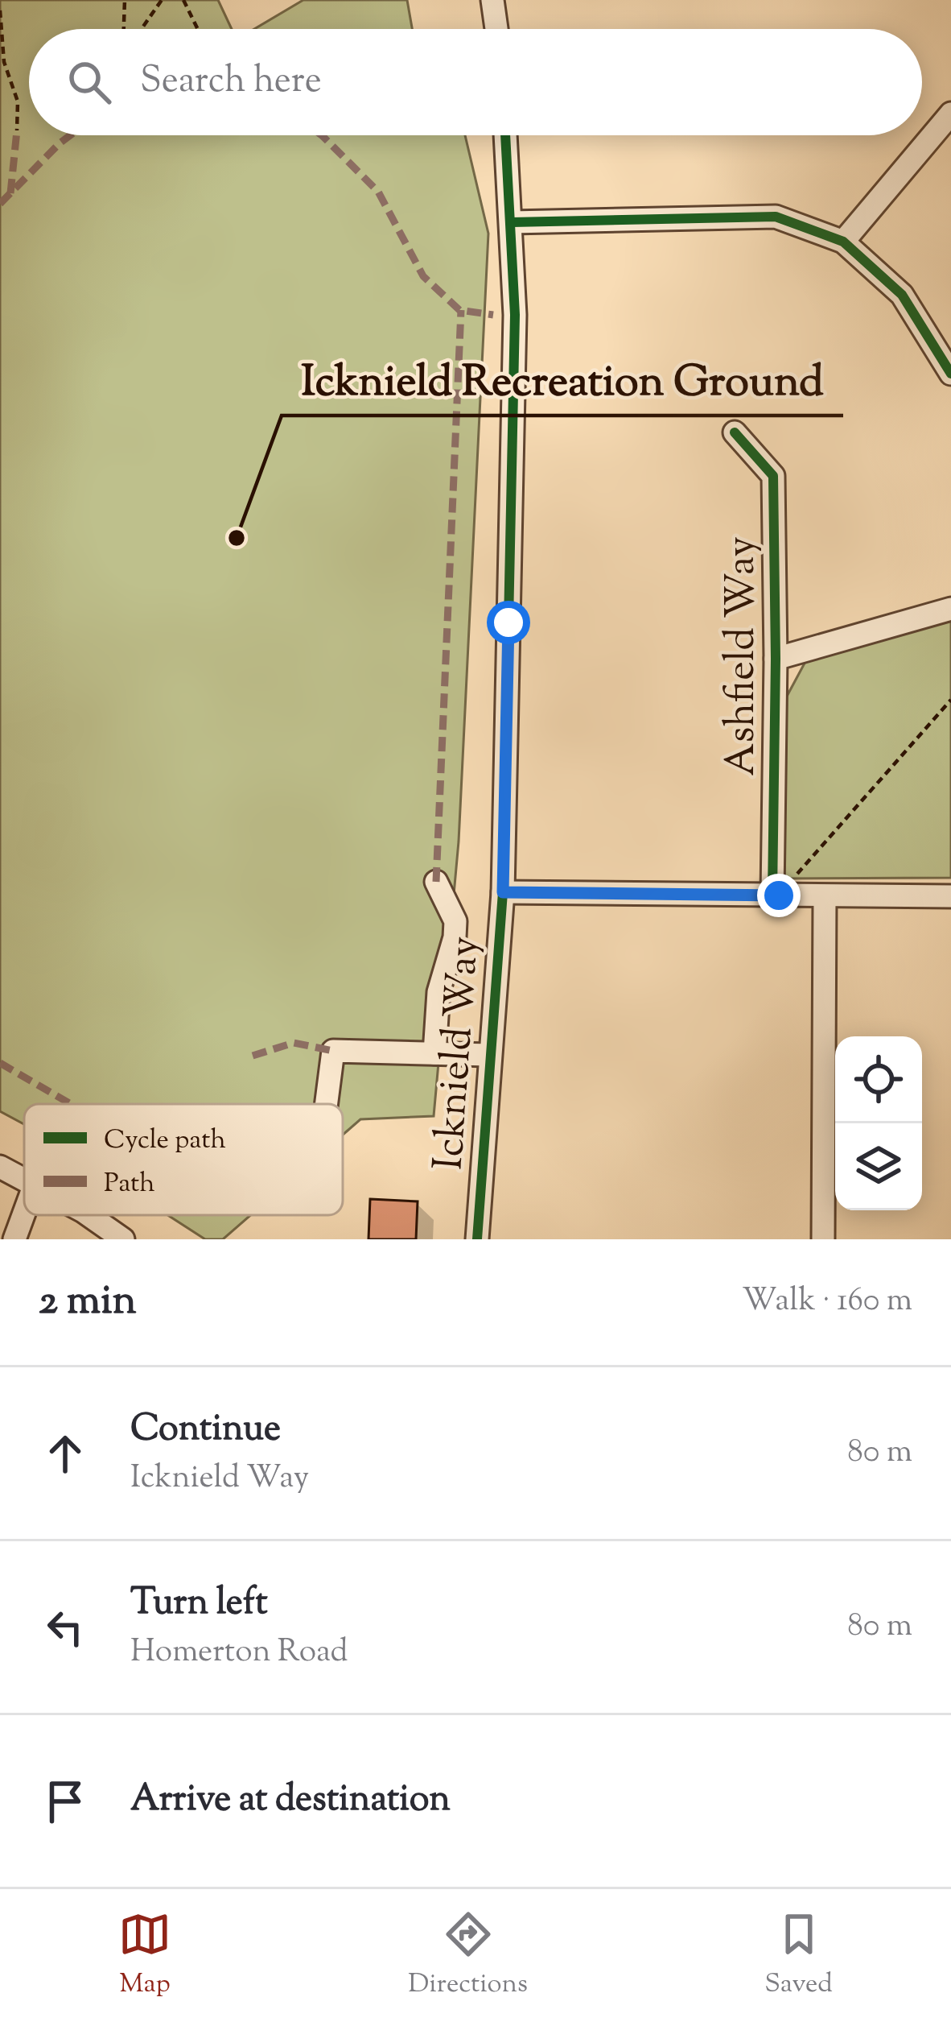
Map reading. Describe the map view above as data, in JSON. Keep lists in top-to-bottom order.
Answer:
{
  "streets": {
    "street": ["Ashfield Way", "Icknield Way"]
  },
  "places": ["Icknield Recreation Ground"],
  "legend": ["Cycle path", "Path"],
  "page": {
    "search": "Search here",
    "heading": ["2 min", "Walk · 160 m"],
    "list": [
      ["Continue", "Icknield Way", "80 m"],
      ["Turn left", "Homerton Road", "80 m"],
      "Arrive at destination"
    ],
    "nav": ["Map", "Directions", "Saved"]
  }
}
